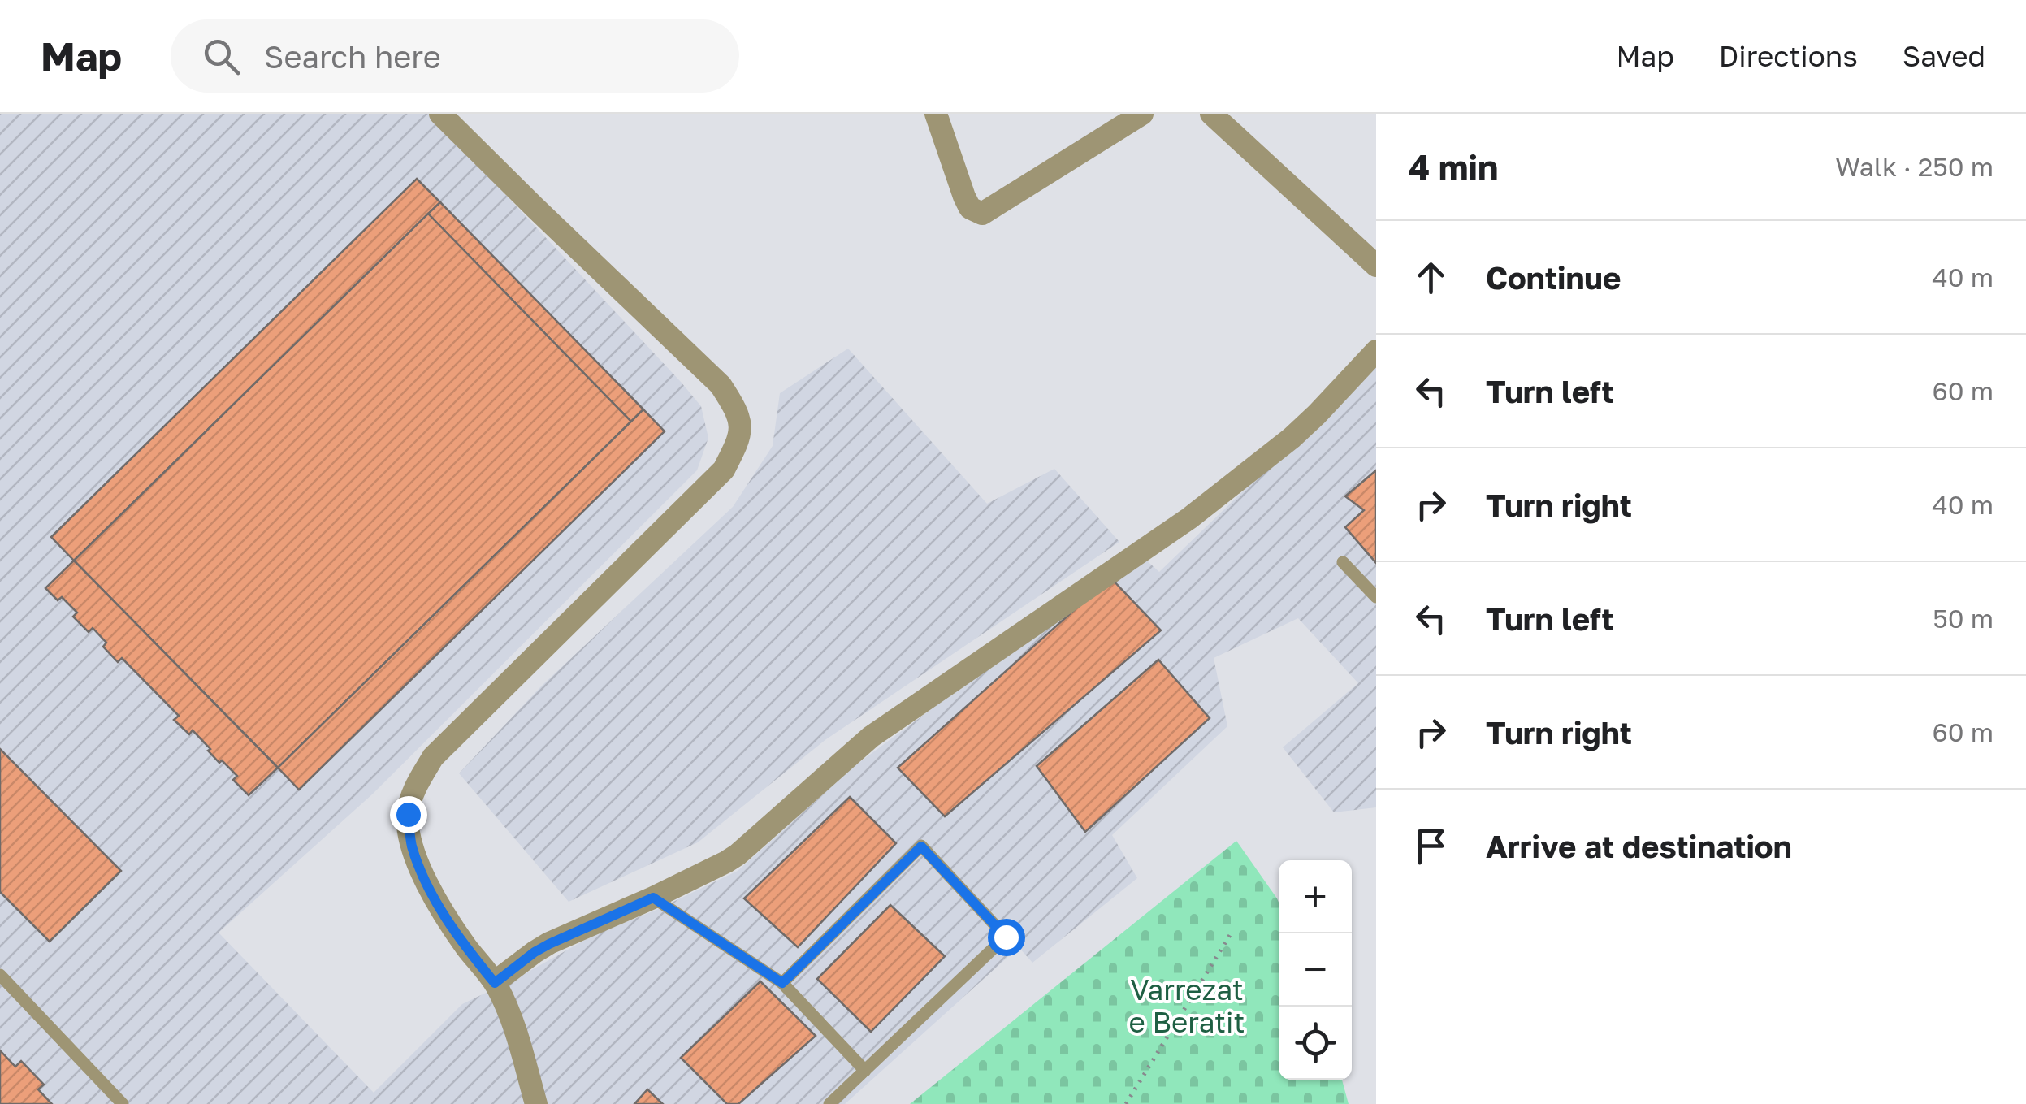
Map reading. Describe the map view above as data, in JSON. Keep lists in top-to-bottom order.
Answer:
{
  "parks": ["Varrezat e Beratit"],
  "page": {
    "header": "Map",
    "search": "Search here",
    "nav": ["Map", "Directions", "Saved"],
    "heading": ["4 min", "Walk · 250 m"],
    "list": [
      ["Continue", "40 m"],
      ["Turn left", "60 m"],
      ["Turn right", "40 m"],
      ["Turn left", "50 m"],
      ["Turn right", "60 m"],
      "Arrive at destination"
    ],
    "map_buttons": ["+", "−"]
  }
}
